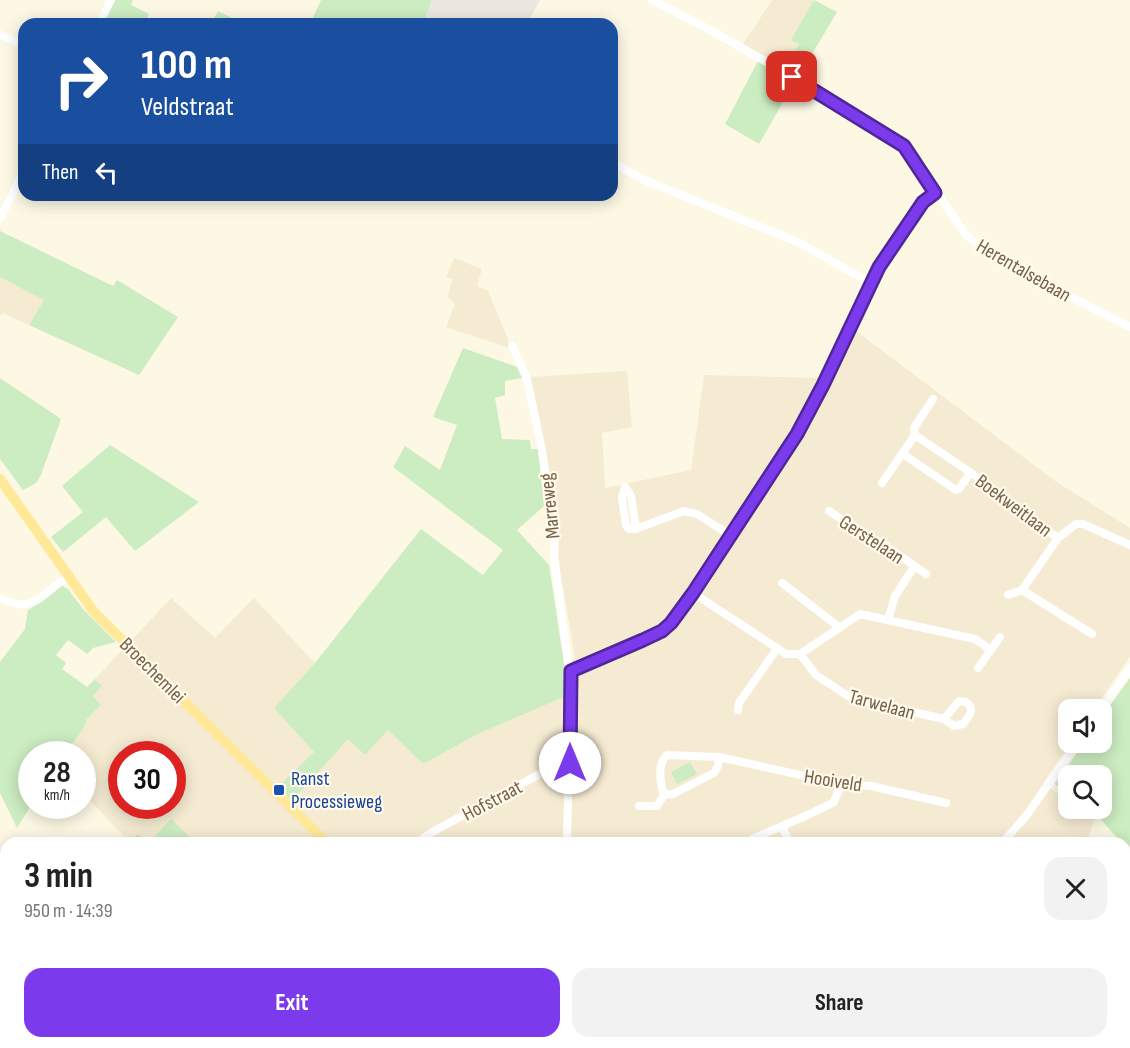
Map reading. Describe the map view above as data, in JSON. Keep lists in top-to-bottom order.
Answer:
{
  "streets": {
    "main road": ["Broechemlei"],
    "street": [
      "Herentalsebaan",
      "Boekweitlaan",
      "Marreweg",
      "Gerstelaan",
      "Tarwelaan",
      "Hooiveld",
      "Hofstraat"
    ]
  },
  "crossings": [
    ["Marreweg", "Hofstraat"]
  ],
  "places": {
    "transit": ["Ranst Processieweg"]
  },
  "page": {
    "turn": ["100 m", "Veldstraat"],
    "then": "Then",
    "speed": "28 km/h",
    "limit": "30",
    "heading": ["3 min", "950 m · 14:39"],
    "buttons": ["Exit", "Share"]
  }
}
